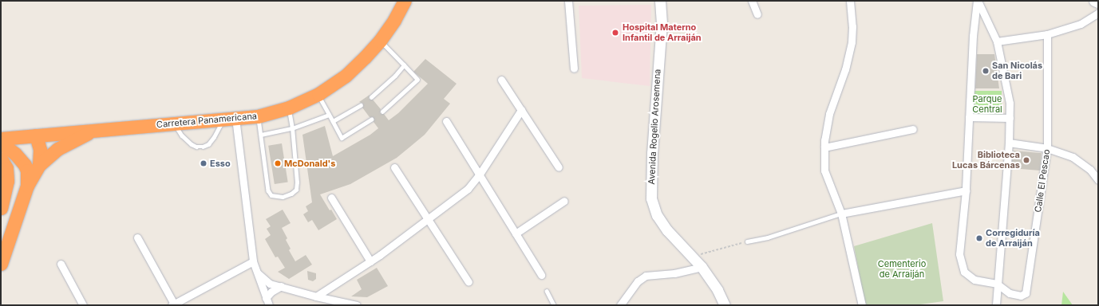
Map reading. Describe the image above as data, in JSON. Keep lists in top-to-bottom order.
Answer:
{
  "streets": {
    "highway": ["Carretera Panamericana"],
    "street": ["Avenida Rogelio Arosemena", "Calle El Pescao"]
  },
  "parks": ["Parque Central", "Cementerio de Arraiján"],
  "places": [
    "Hospital Materno Infantil de Arraiján",
    "San Nicolás de Bari",
    "Biblioteca Lucas Bárcenas",
    "Esso",
    "McDonald's",
    "Corregiduría de Arraiján"
  ]
}
